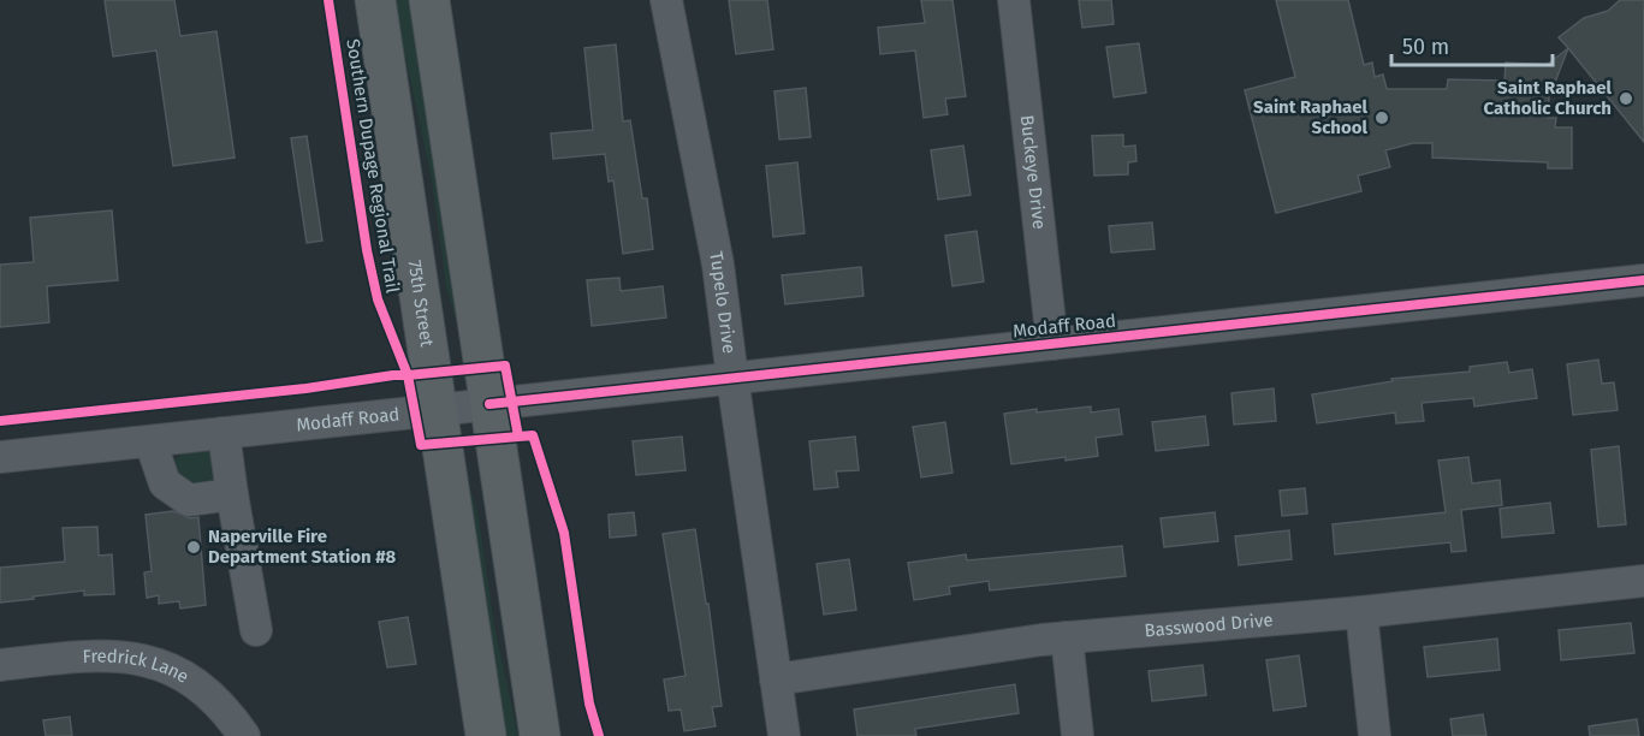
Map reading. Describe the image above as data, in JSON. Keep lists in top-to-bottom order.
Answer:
{
  "streets": {
    "main road": ["75th Street"],
    "street": [
      "Buckeye Drive",
      "Tupelo Drive",
      "Modaff Road",
      "Basswood Drive",
      "Fredrick Lane"
    ],
    "cycle path": ["Southern Dupage Regional Trail"]
  },
  "crossings": [
    ["Buckeye Drive", "Modaff Road"],
    ["Tupelo Drive", "Modaff Road"],
    ["Tupelo Drive", "Basswood Drive"],
    ["75th Street", "Modaff Road"]
  ],
  "places": ["Saint Raphael Catholic Church", "Saint Raphael School", "Naperville Fire Department Station #8"],
  "scale_bar": "50 m"
}
